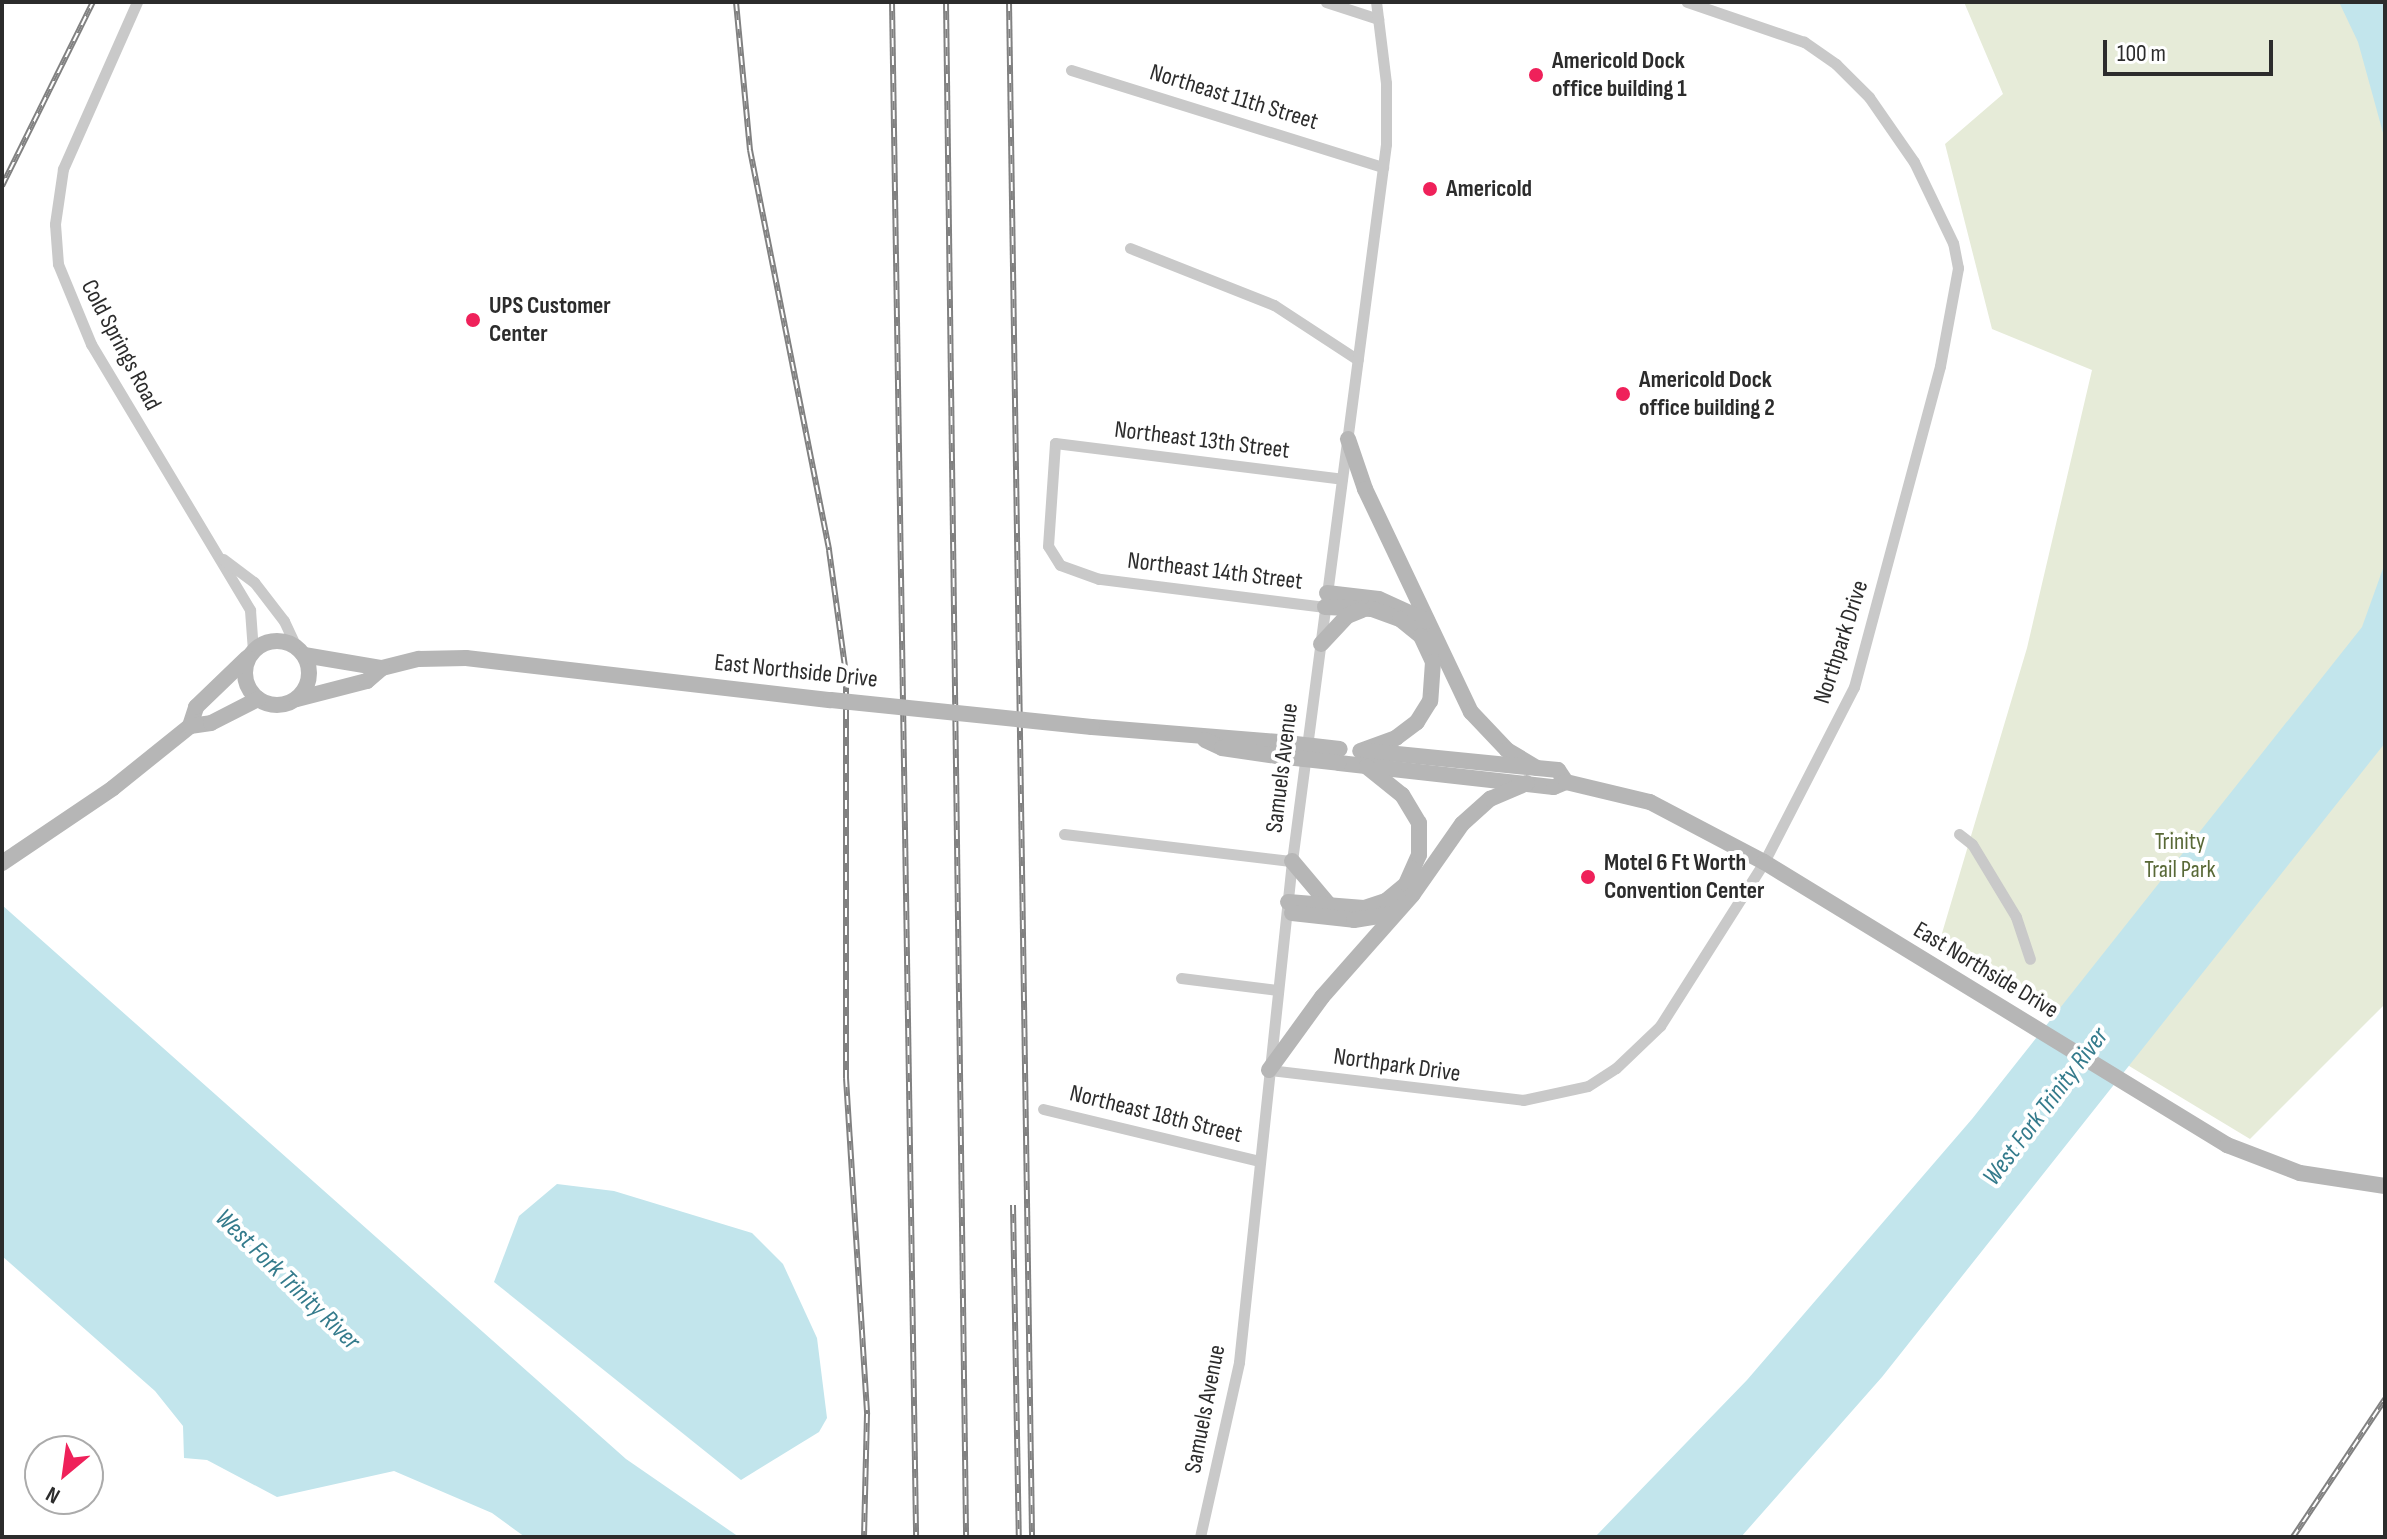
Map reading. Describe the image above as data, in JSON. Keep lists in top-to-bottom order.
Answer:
{
  "streets": {
    "street": [
      "Northeast 11th Street",
      "Cold Springs Road",
      "Northeast 13th Street",
      "Northeast 14th Street",
      "Northpark Drive",
      "East Northside Drive",
      "Samuels Avenue",
      "Northeast 18th Street"
    ]
  },
  "crossings": [
    ["Northeast 11th Street", "Samuels Avenue"],
    ["Cold Springs Road", "East Northside Drive"],
    ["Northeast 13th Street", "Northeast 14th Street"],
    ["Northeast 13th Street", "Samuels Avenue"],
    ["Northeast 14th Street", "Samuels Avenue"],
    ["Northpark Drive", "East Northside Drive"],
    ["Northpark Drive", "Samuels Avenue"],
    ["Samuels Avenue", "Northeast 18th Street"]
  ],
  "water": ["West Fork Trinity River"],
  "parks": ["Trinity Trail Park"],
  "places": [
    "Americold Dock office building 1",
    "Americold",
    "UPS Customer Center",
    "Americold Dock office building 2",
    "Motel 6 Ft Worth Convention Center"
  ],
  "scale_bar": "100 m",
  "north": "bottom left"
}
